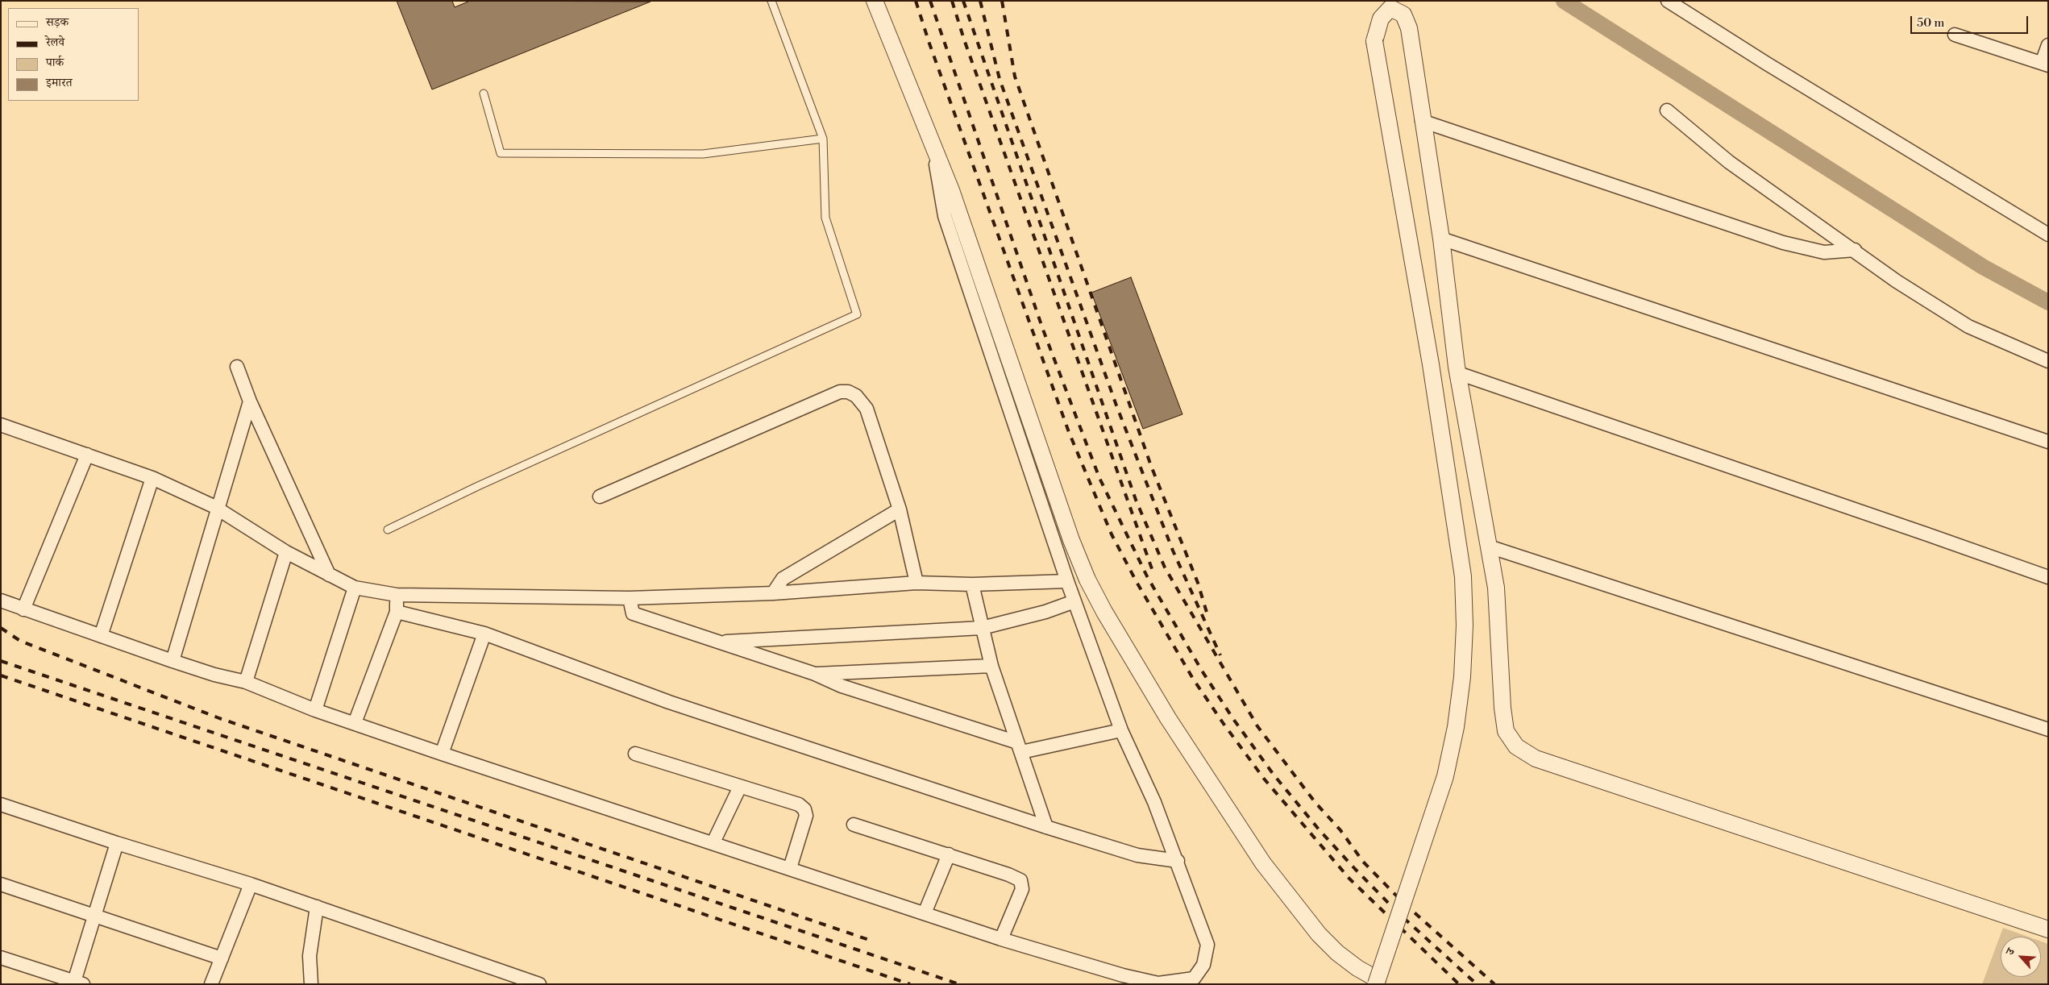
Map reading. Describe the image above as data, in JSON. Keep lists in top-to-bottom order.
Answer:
{
  "legend": [
    "सड़क",
    "रेलवे",
    "पार्क",
    "इमारत"
  ],
  "scale_bar": "50 m",
  "north": "top left"
}
